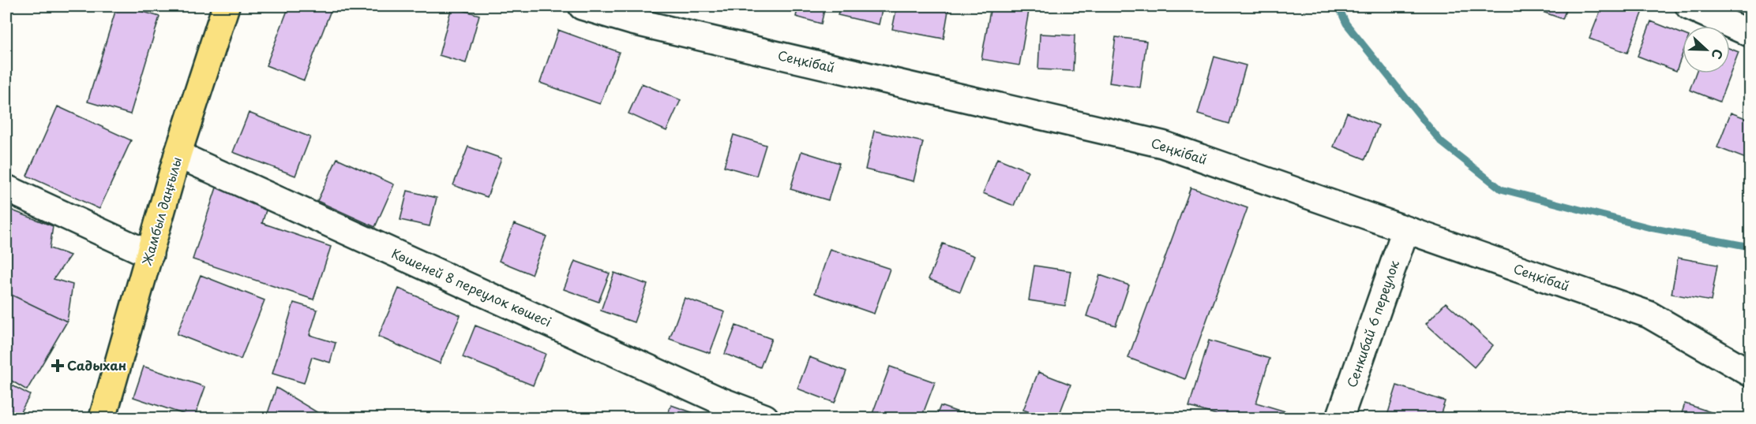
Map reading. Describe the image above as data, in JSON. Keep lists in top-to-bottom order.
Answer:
{
  "streets": {
    "main road": ["Жамбыл даңғылы"],
    "street": ["Сеңкібай", "Көшеней 8 переулок көшесі", "Сенкибай 6 переулок"]
  },
  "crossings": [
    ["Сеңкібай", "Сенкибай 6 переулок"],
    ["Жамбыл даңғылы", "Көшеней 8 переулок көшесі"]
  ],
  "places": {
    "health": ["Садыхан"]
  },
  "north": "right"
}
